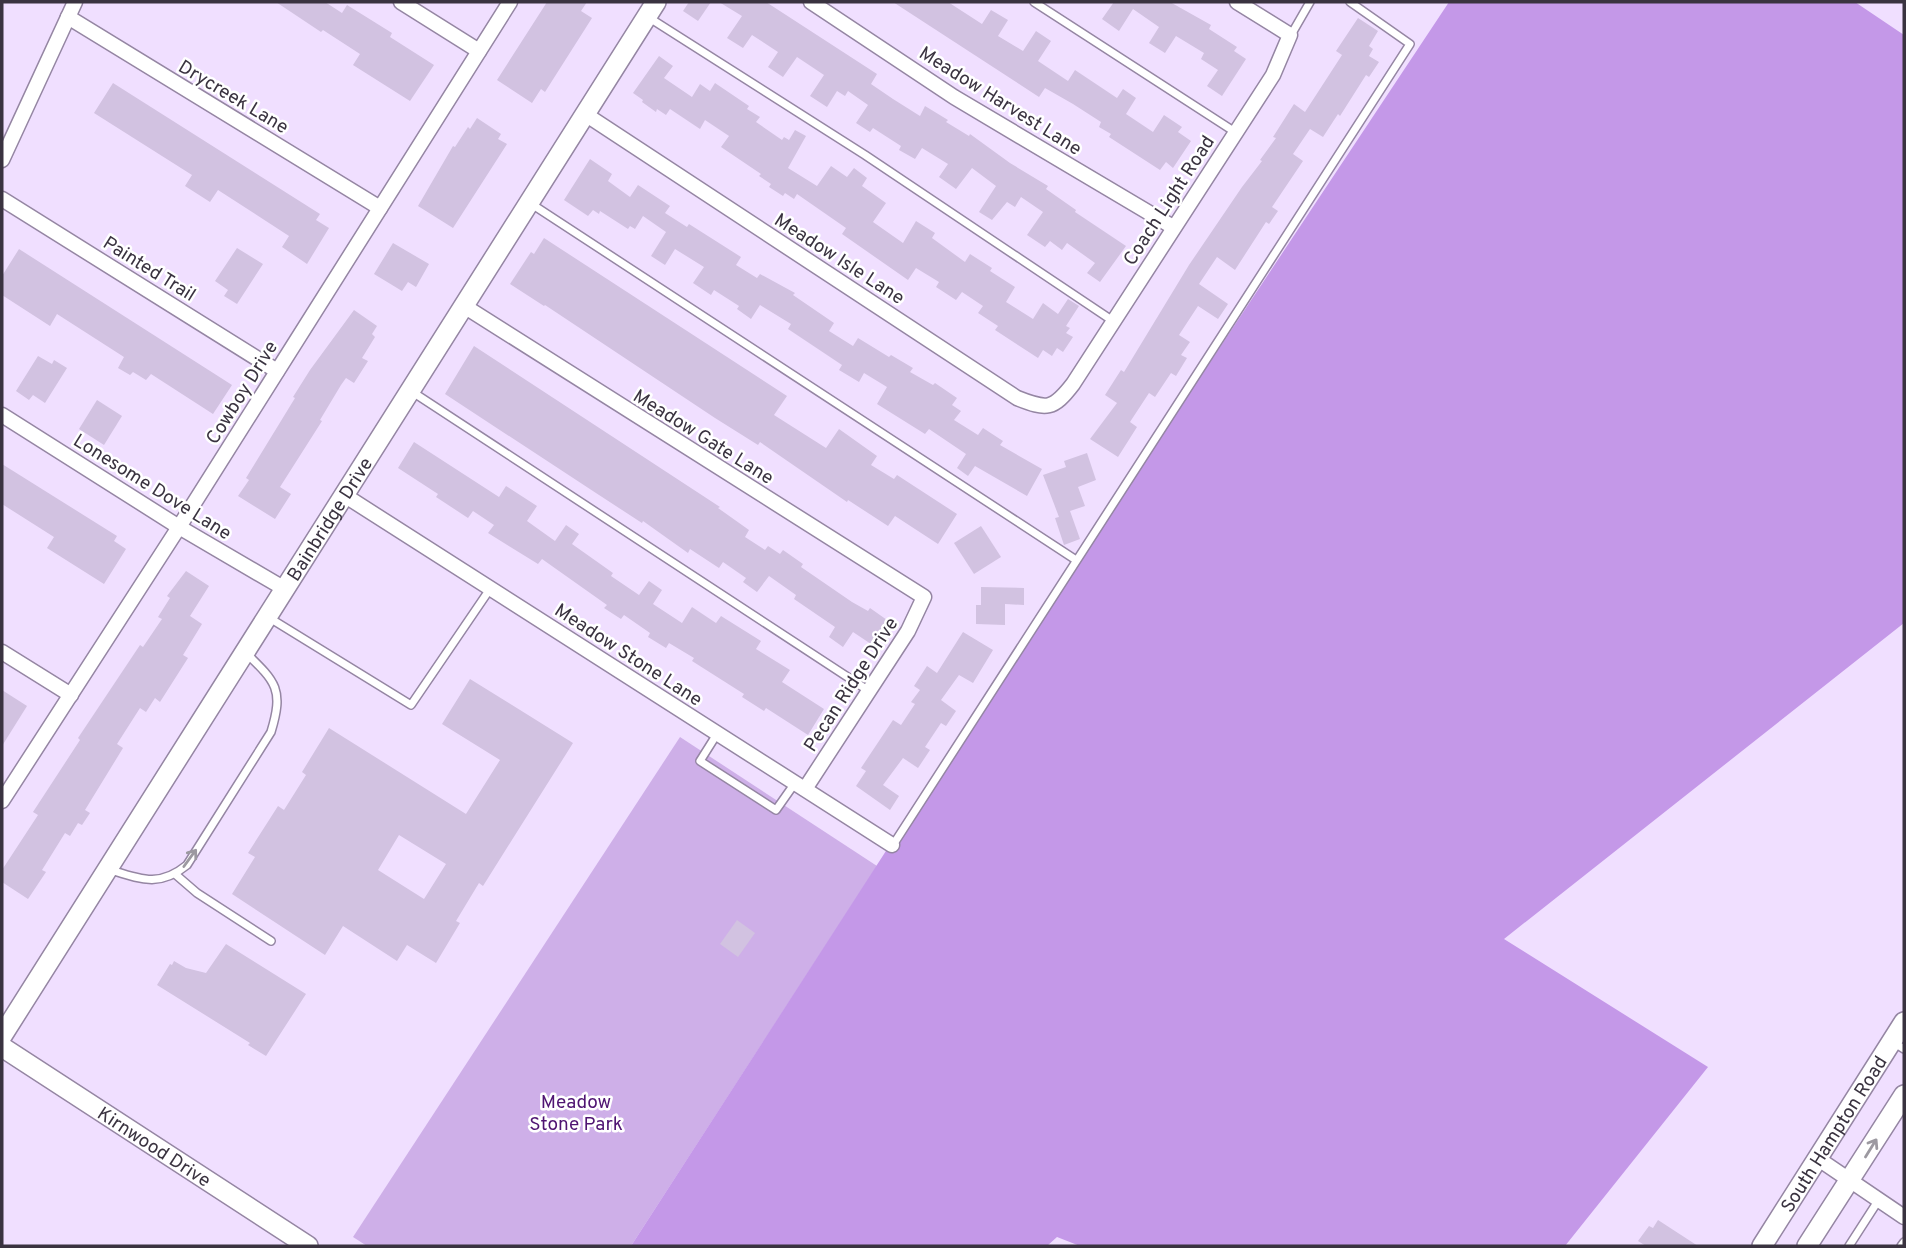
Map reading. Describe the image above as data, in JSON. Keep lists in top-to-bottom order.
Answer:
{
  "streets": {
    "street": [
      "Drycreek Lane",
      "Meadow Harvest Lane",
      "Coach Light Road",
      "Meadow Isle Lane",
      "Painted Trail",
      "Cowboy Drive",
      "Meadow Gate Lane",
      "Lonesome Dove Lane",
      "Bainbridge Drive",
      "Meadow Stone Lane",
      "Pecan Ridge Drive",
      "South Hampton Road",
      "Kirnwood Drive"
    ]
  },
  "crossings": [
    ["Drycreek Lane", "Cowboy Drive"],
    ["Meadow Harvest Lane", "Coach Light Road"],
    ["Coach Light Road", "Meadow Isle Lane"],
    ["Meadow Isle Lane", "Bainbridge Drive"],
    ["Painted Trail", "Cowboy Drive"],
    ["Cowboy Drive", "Lonesome Dove Lane"],
    ["Meadow Gate Lane", "Bainbridge Drive"],
    ["Meadow Gate Lane", "Pecan Ridge Drive"],
    ["Lonesome Dove Lane", "Bainbridge Drive"],
    ["Bainbridge Drive", "Meadow Stone Lane"],
    ["Meadow Stone Lane", "Pecan Ridge Drive"]
  ],
  "parks": ["Meadow Stone Park"]
}
